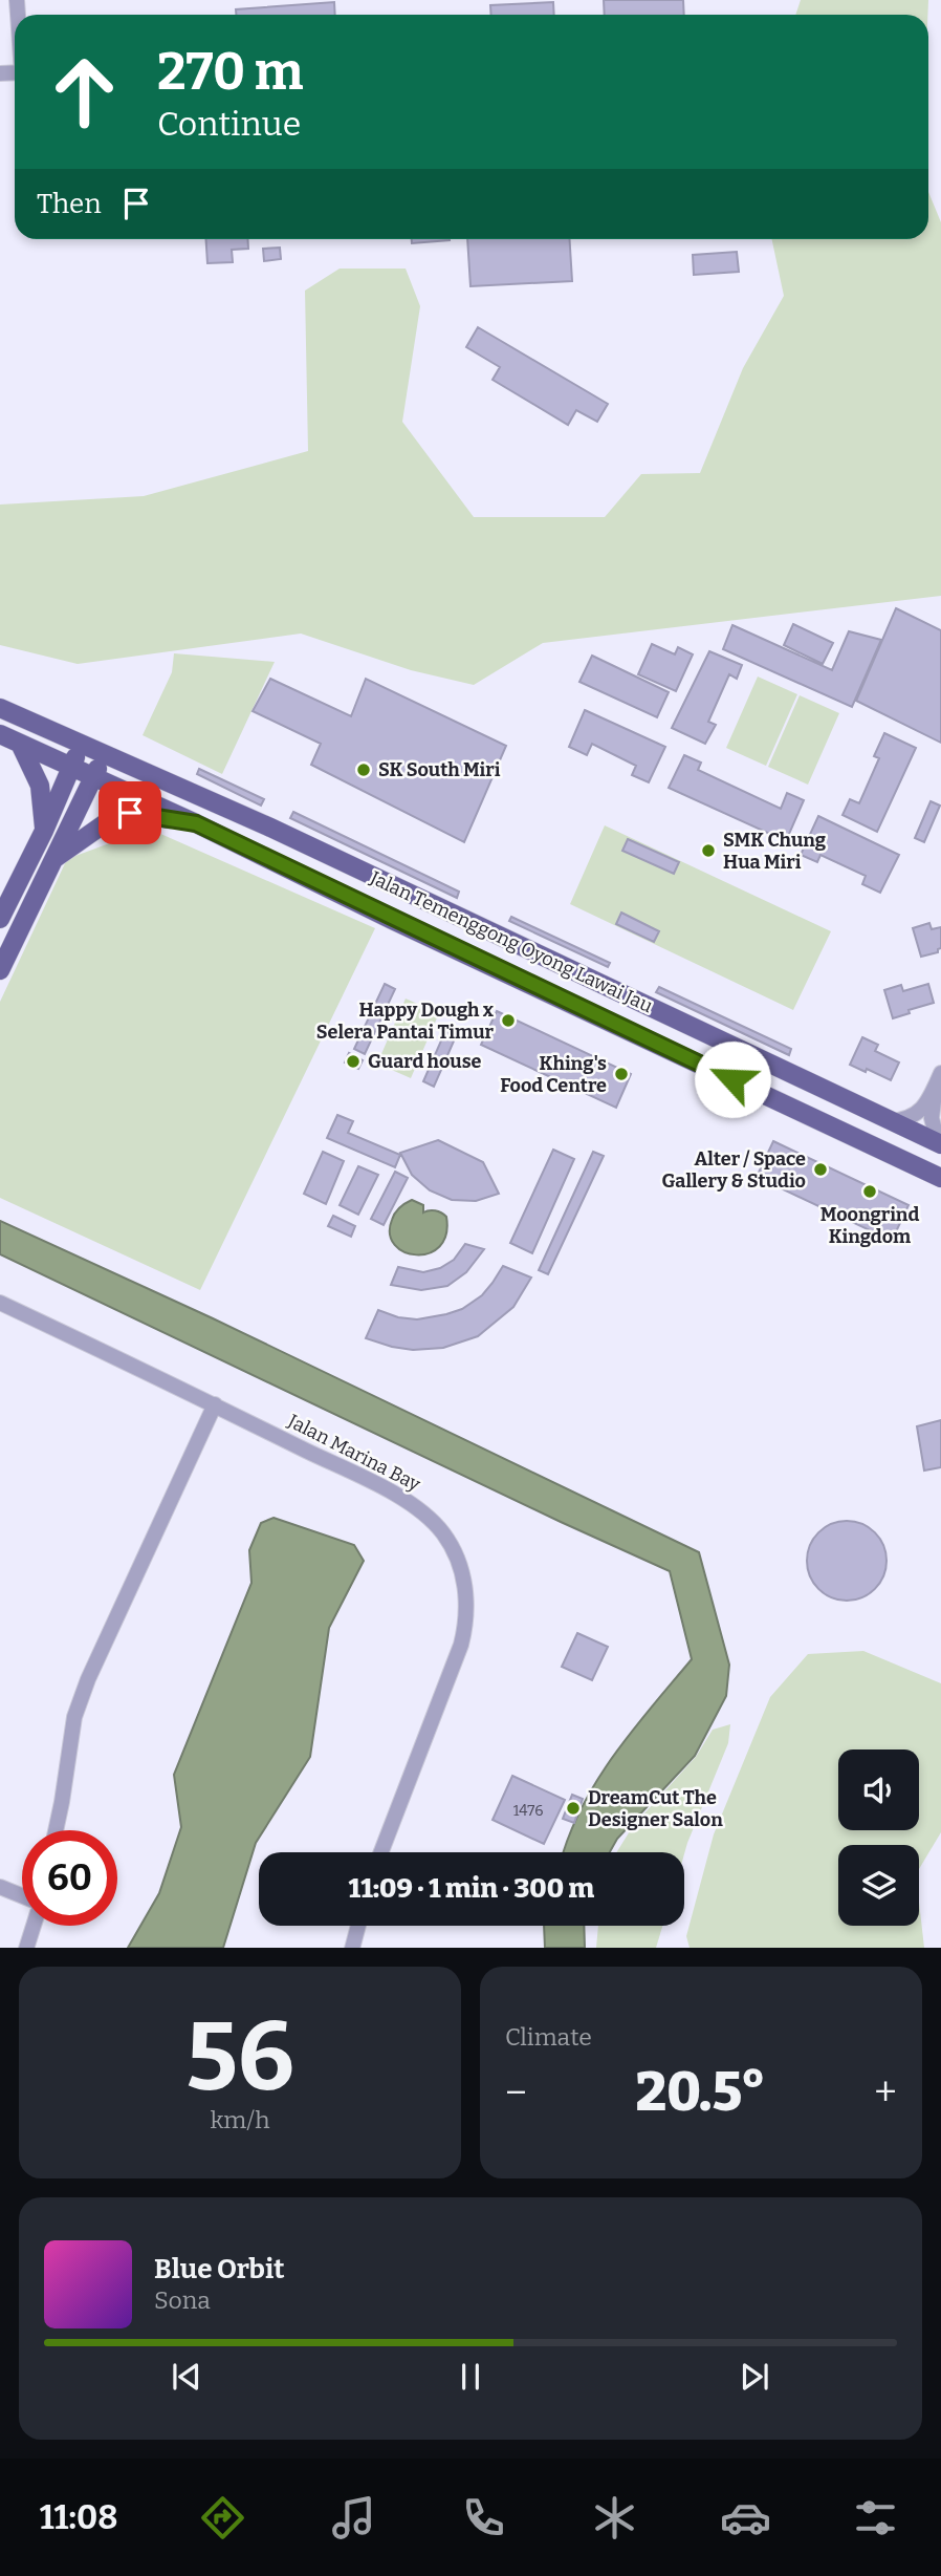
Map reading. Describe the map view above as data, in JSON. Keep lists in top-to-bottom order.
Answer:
{
  "streets": {
    "main road": ["Jalan Temenggong Oyong Lawai Jau"],
    "street": ["Jalan Marina Bay"]
  },
  "places": [
    "SK South Miri",
    "SMK Chung Hua Miri",
    "Happy Dough x Selera Pantai Timur",
    "Guard house",
    "Khing's Food Centre",
    "Alter / Space Gallery & Studio",
    "Moongrind Kingdom",
    "DreamCut The Designer Salon"
  ],
  "house_numbers": ["1476"],
  "page": {
    "turn": ["270 m", "Continue"],
    "then": "Then",
    "limit": "60",
    "trip": "11:09 · 1 min · 300 m",
    "tile": [
      ["56", "km/h"],
      "Climate"
    ],
    "heat": ["−", "20.5°", "+"],
    "song": ["Blue Orbit", "Sona"],
    "tabs": "11:08"
  }
}
